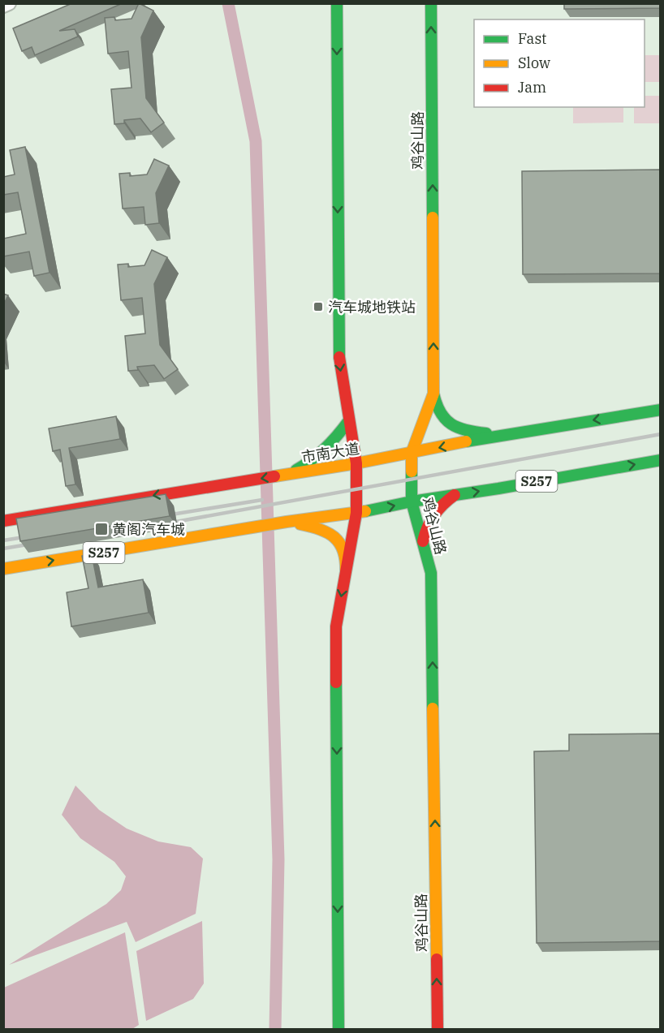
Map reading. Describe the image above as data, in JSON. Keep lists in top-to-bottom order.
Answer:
{
  "streets": {
    "main road": ["鸡谷山路", "市南大道", "S257"]
  },
  "crossings": [
    ["鸡谷山路", "市南大道"],
    ["鸡谷山路", "S257"]
  ],
  "places": {
    "transit": ["汽车城地铁站", "黄阁汽车城"]
  },
  "legend": ["Fast", "Slow", "Jam"]
}
